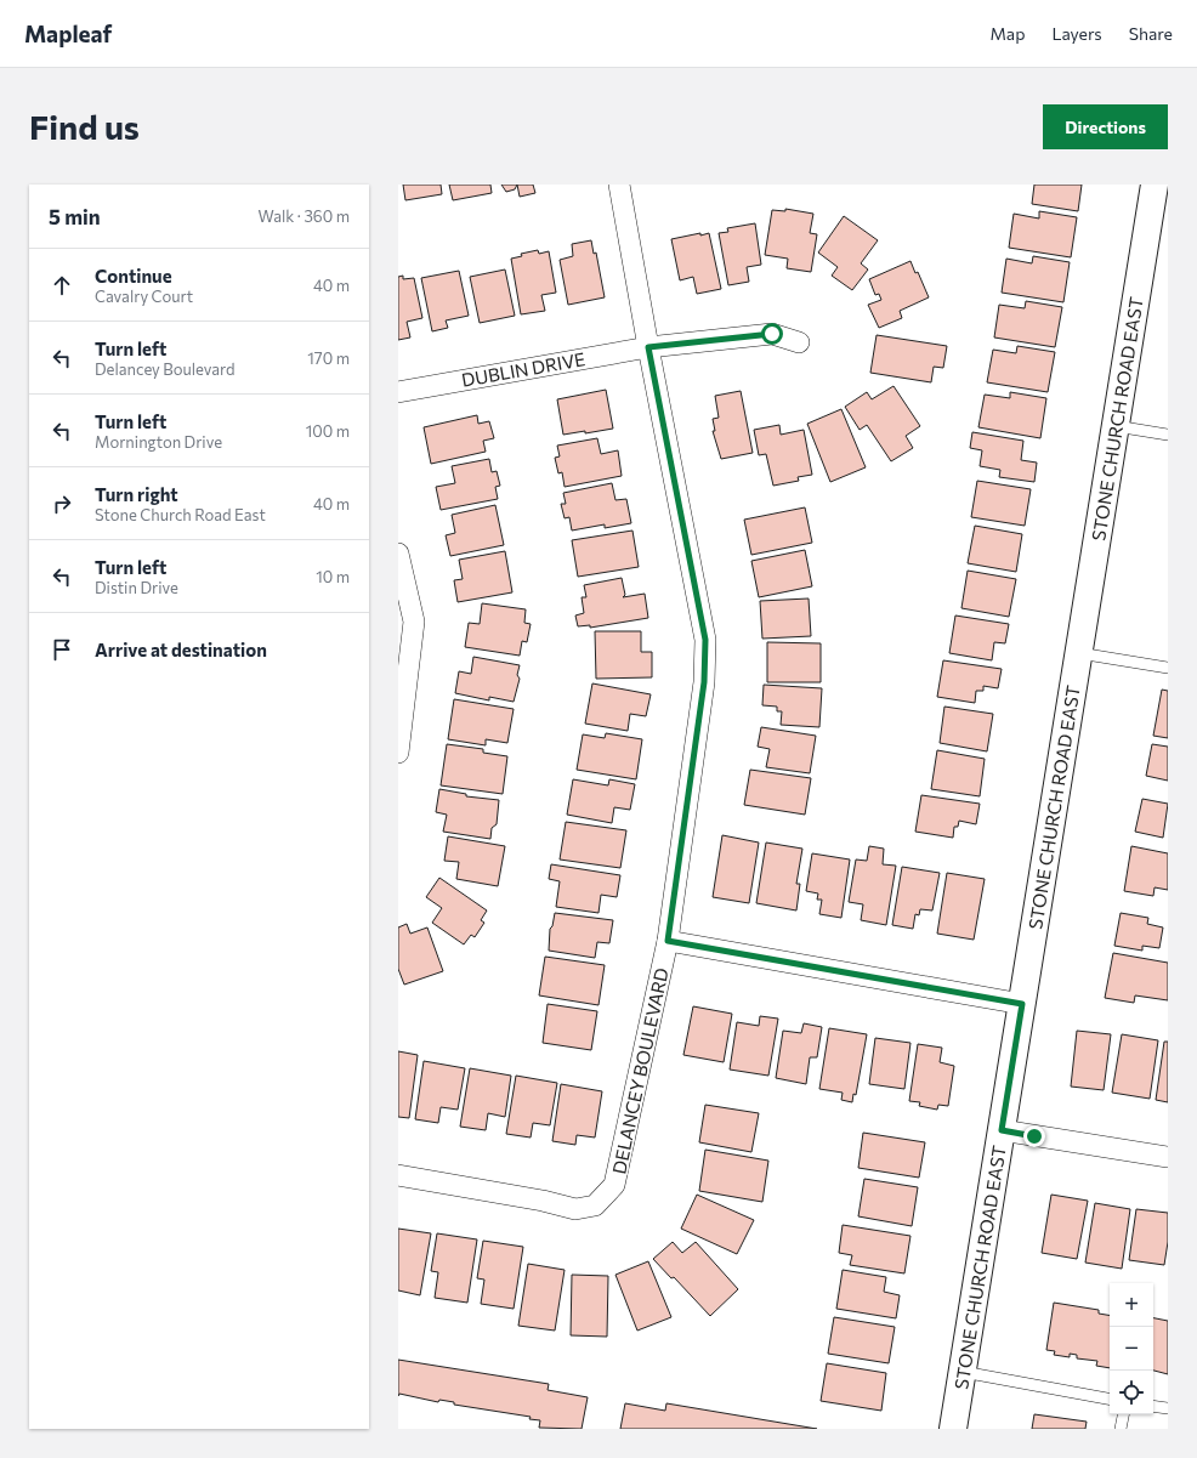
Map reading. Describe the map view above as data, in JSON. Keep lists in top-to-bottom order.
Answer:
{
  "streets": {
    "main road": ["STONE CHURCH ROAD EAST"],
    "street": ["DUBLIN DRIVE", "DELANCEY BOULEVARD"]
  },
  "crossings": [
    ["DUBLIN DRIVE", "DELANCEY BOULEVARD"]
  ],
  "page": {
    "header": "Mapleaf",
    "nav": ["Map", "Layers", "Share"],
    "buttons": "Directions",
    "title": "Find us",
    "heading": ["5 min", "Walk · 360 m"],
    "list": [
      ["Continue", "Cavalry Court", "40 m"],
      ["Turn left", "Delancey Boulevard", "170 m"],
      ["Turn left", "Mornington Drive", "100 m"],
      ["Turn right", "Stone Church Road East", "40 m"],
      ["Turn left", "Distin Drive", "10 m"],
      "Arrive at destination"
    ],
    "map_buttons": ["+", "−"]
  }
}
